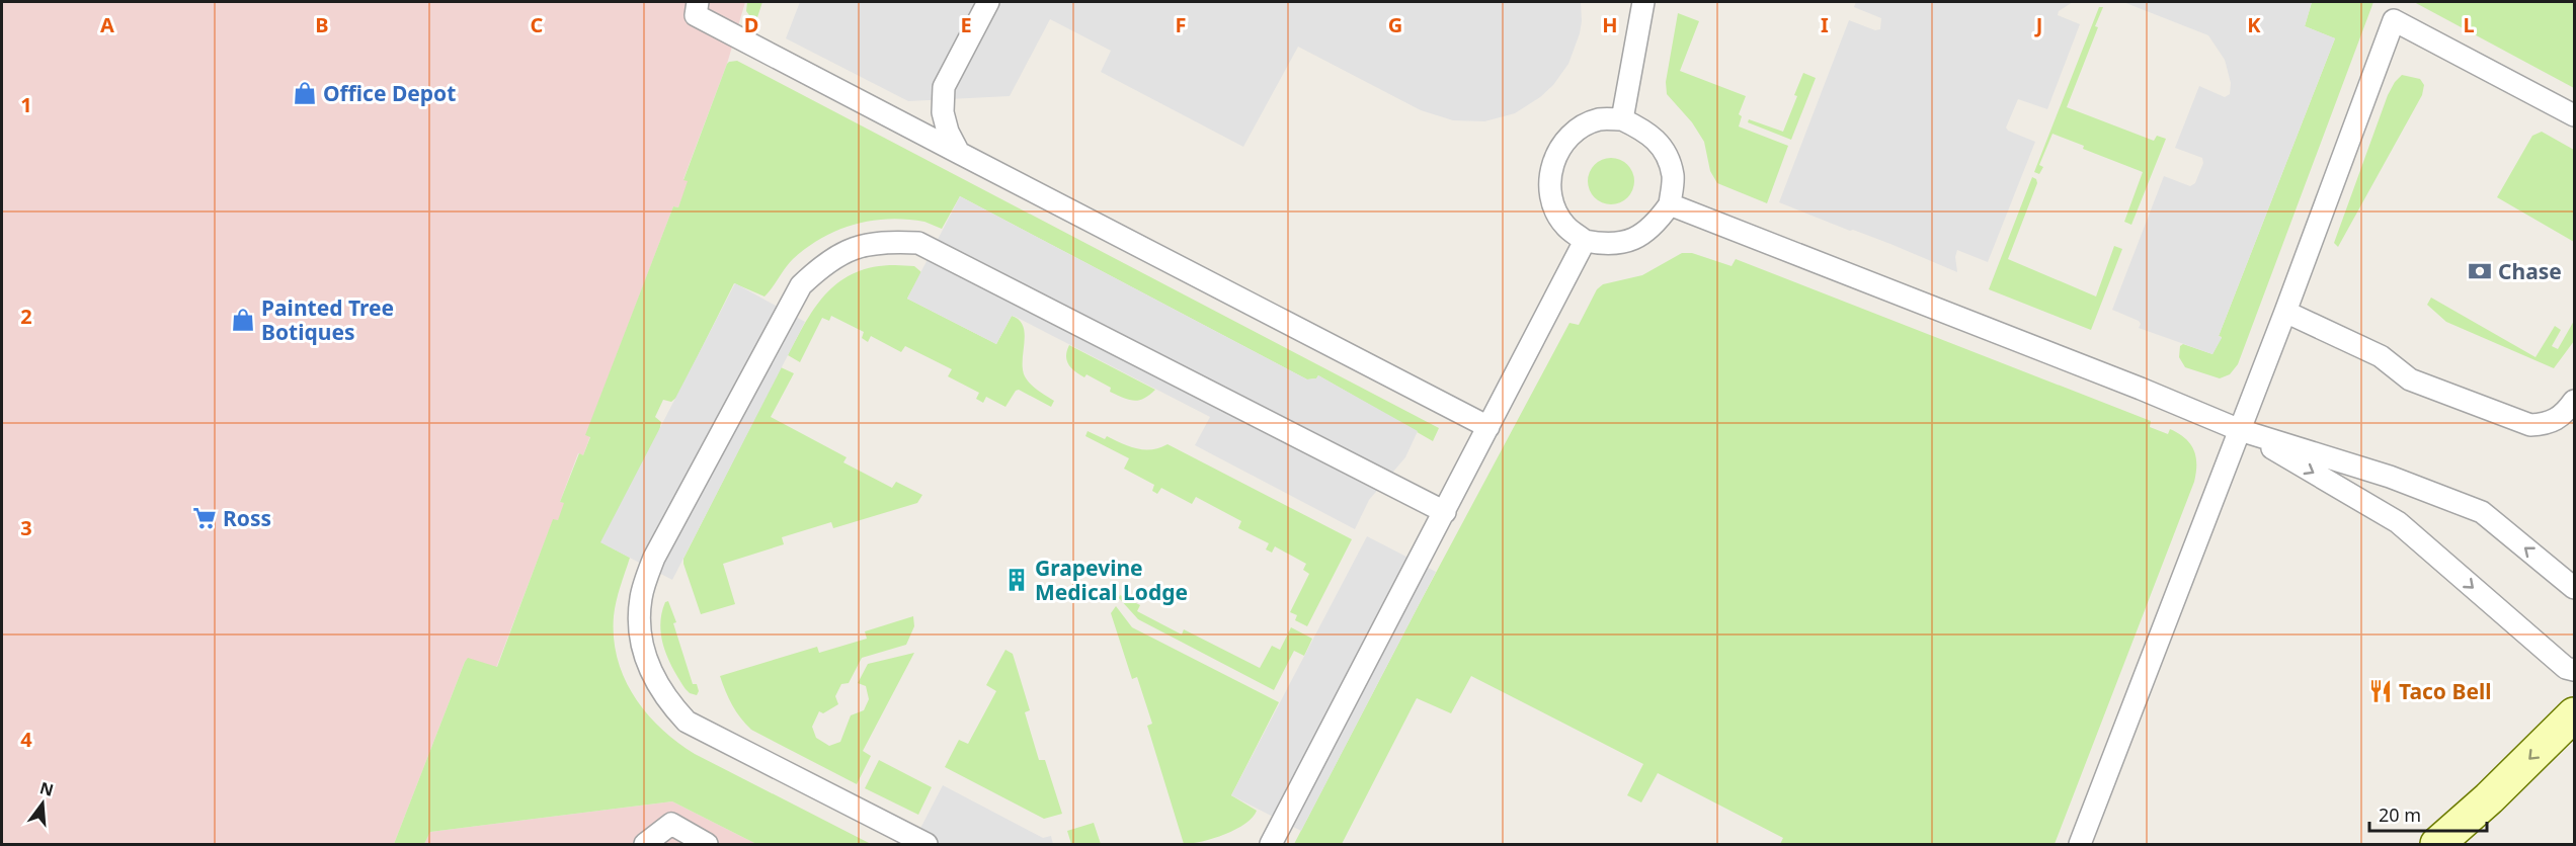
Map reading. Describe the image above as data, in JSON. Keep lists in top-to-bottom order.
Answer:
{
  "places": {
    "shop": ["Office Depot", "Painted Tree Botiques"],
    "bank": ["Chase"],
    "supermarket": ["Ross"],
    "building": ["Grapevine Medical Lodge"],
    "restaurant": ["Taco Bell"]
  },
  "scale_bar": "20 m",
  "north": "top",
  "grid": {
    "columns": [
      "A",
      "B",
      "C",
      "D",
      "E",
      "F",
      "G",
      "H",
      "I",
      "J",
      "K",
      "L"
    ],
    "rows": [
      "1",
      "2",
      "3",
      "4"
    ]
  }
}
